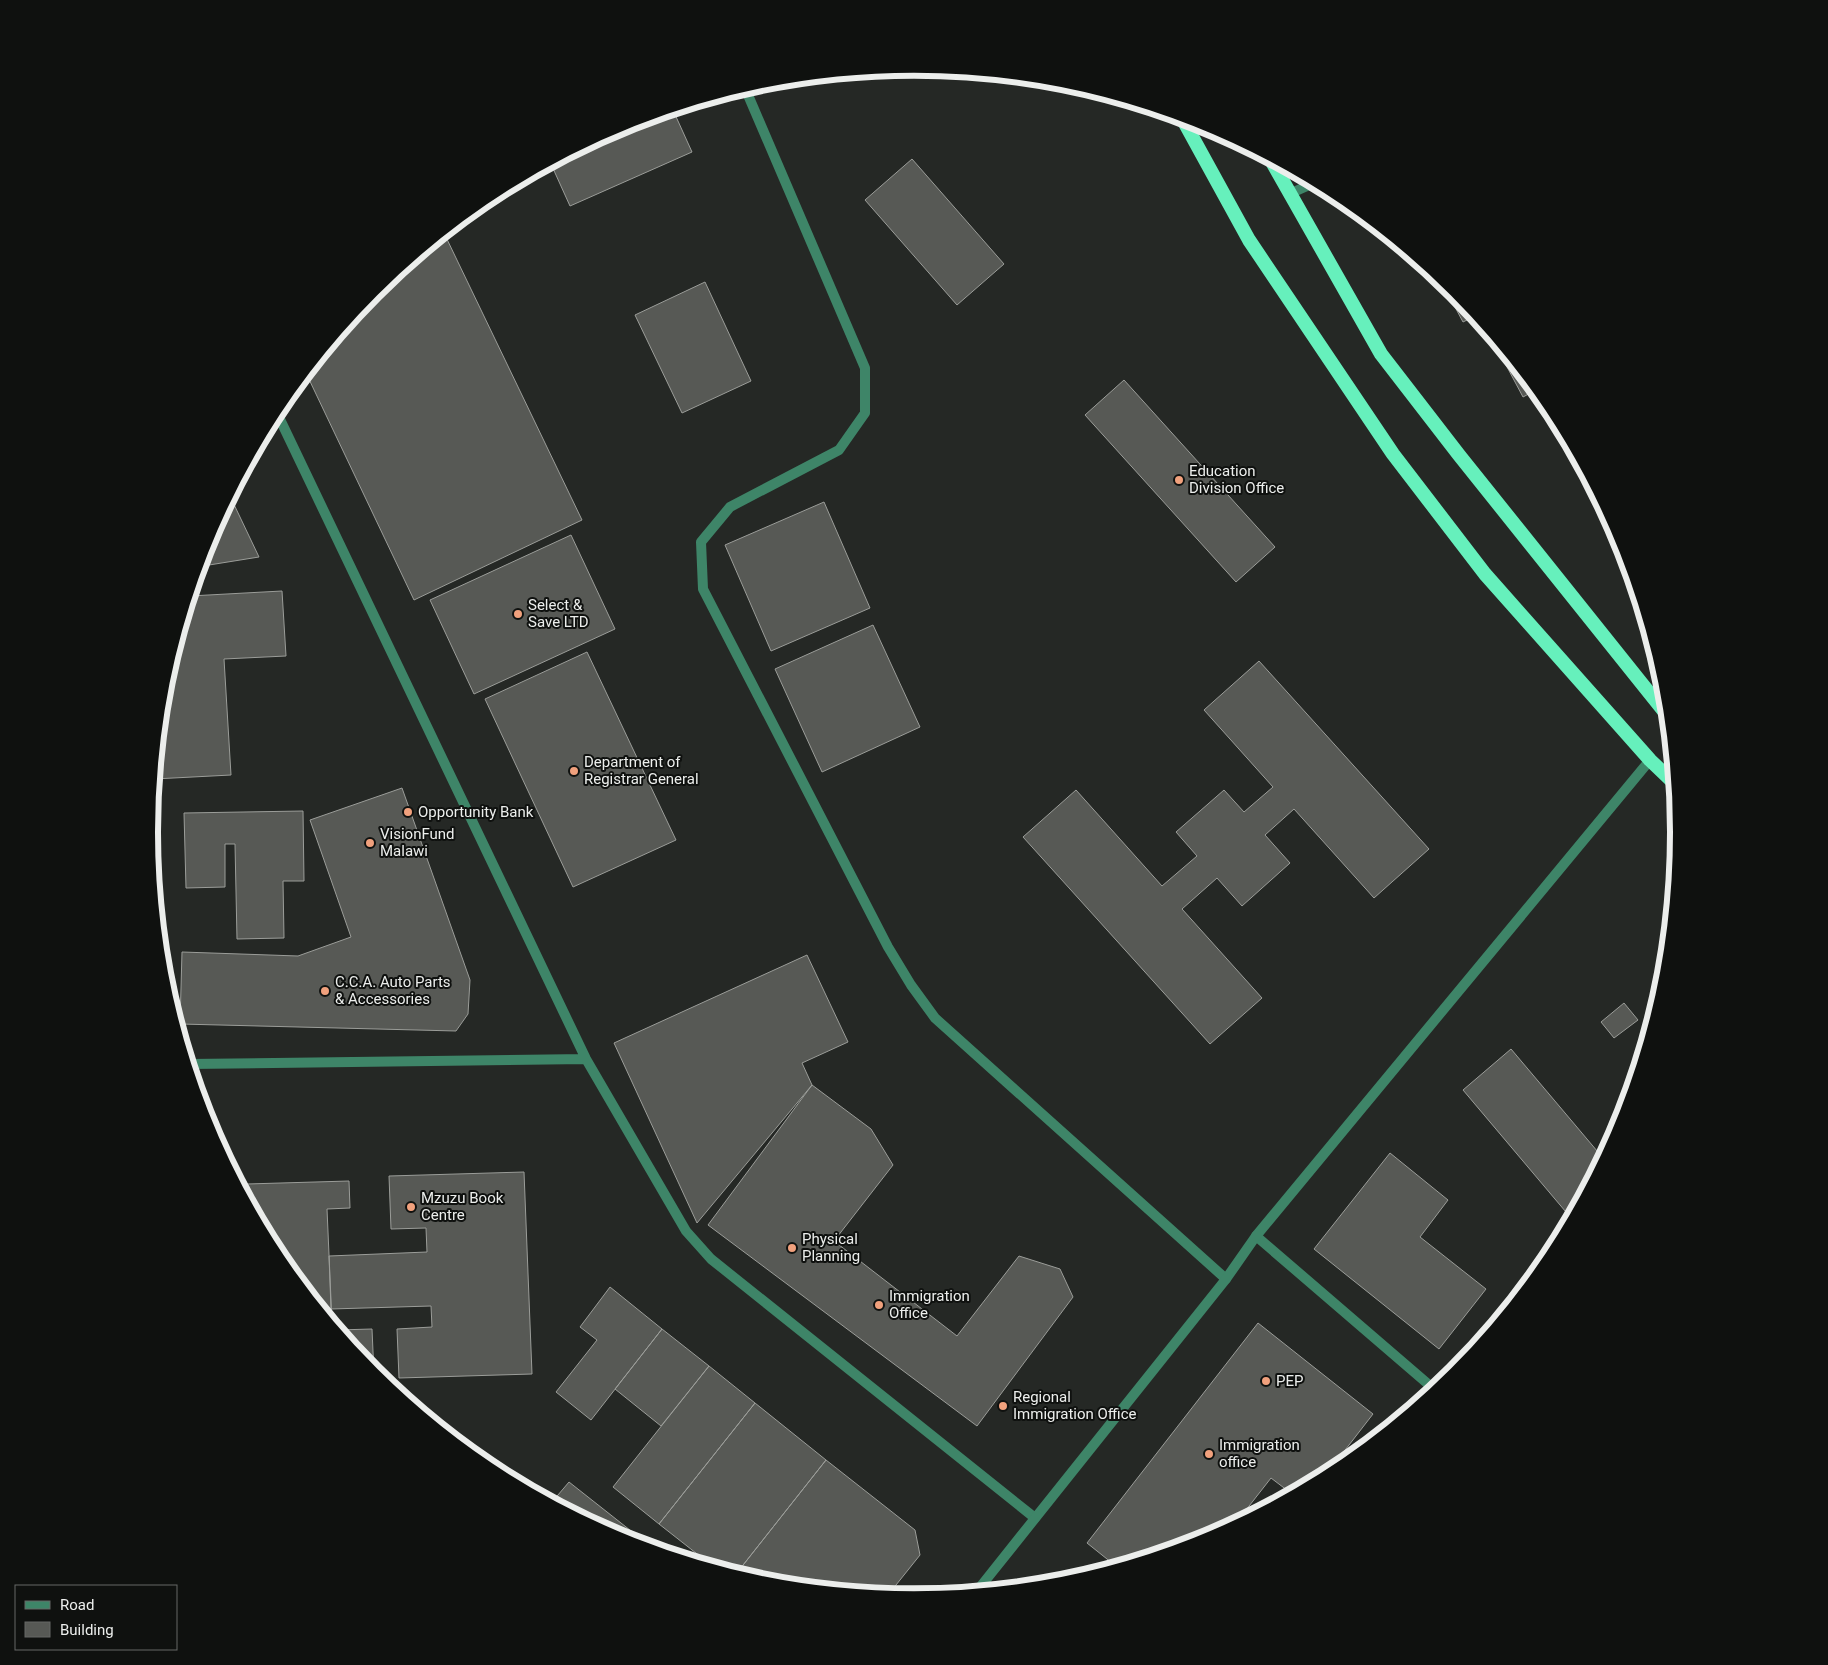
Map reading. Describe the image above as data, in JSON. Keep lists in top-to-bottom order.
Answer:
{
  "places": [
    "Education Division Office",
    "Select & Save LTD",
    "Department of Registrar General",
    "Opportunity Bank",
    "VisionFund Malawi",
    "C.C.A. Auto Parts & Accessories",
    "Mzuzu Book Centre",
    "Physical Planning",
    "Immigration Office",
    "PEP",
    "Regional Immigration Office",
    "Immigration office"
  ],
  "legend": ["Road", "Building"]
}
